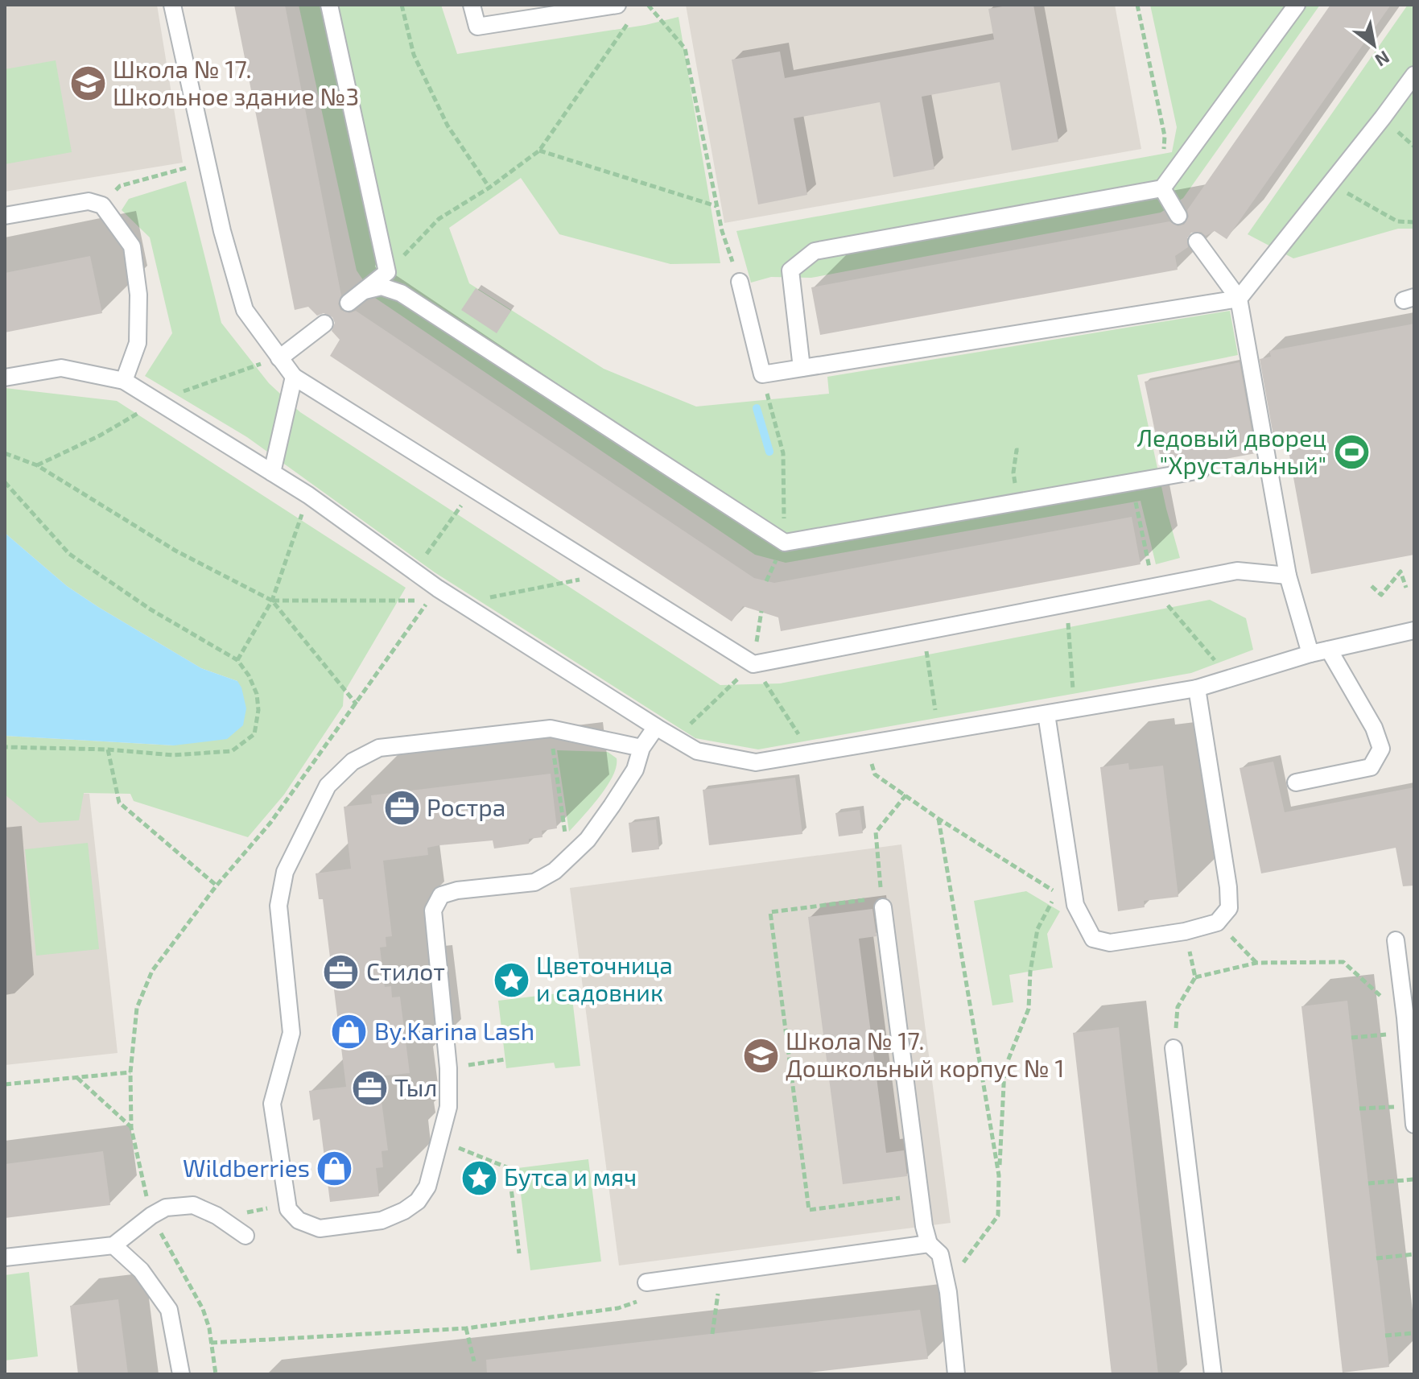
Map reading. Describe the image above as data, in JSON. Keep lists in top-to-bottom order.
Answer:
{
  "places": {
    "school or university": ["Школа № 17. Школьное здание №3", "Школа № 17. Дошкольный корпус № 1"],
    "sports": ["Ледовый дворец \"Хрустальный\""],
    "office": ["Ростра", "Стилот", "Тыл"],
    "place": ["Цветочница и садовник", "Бутса и мяч"],
    "shop": ["By.Karina Lash", "Wildberries"]
  },
  "north": "bottom right"
}
